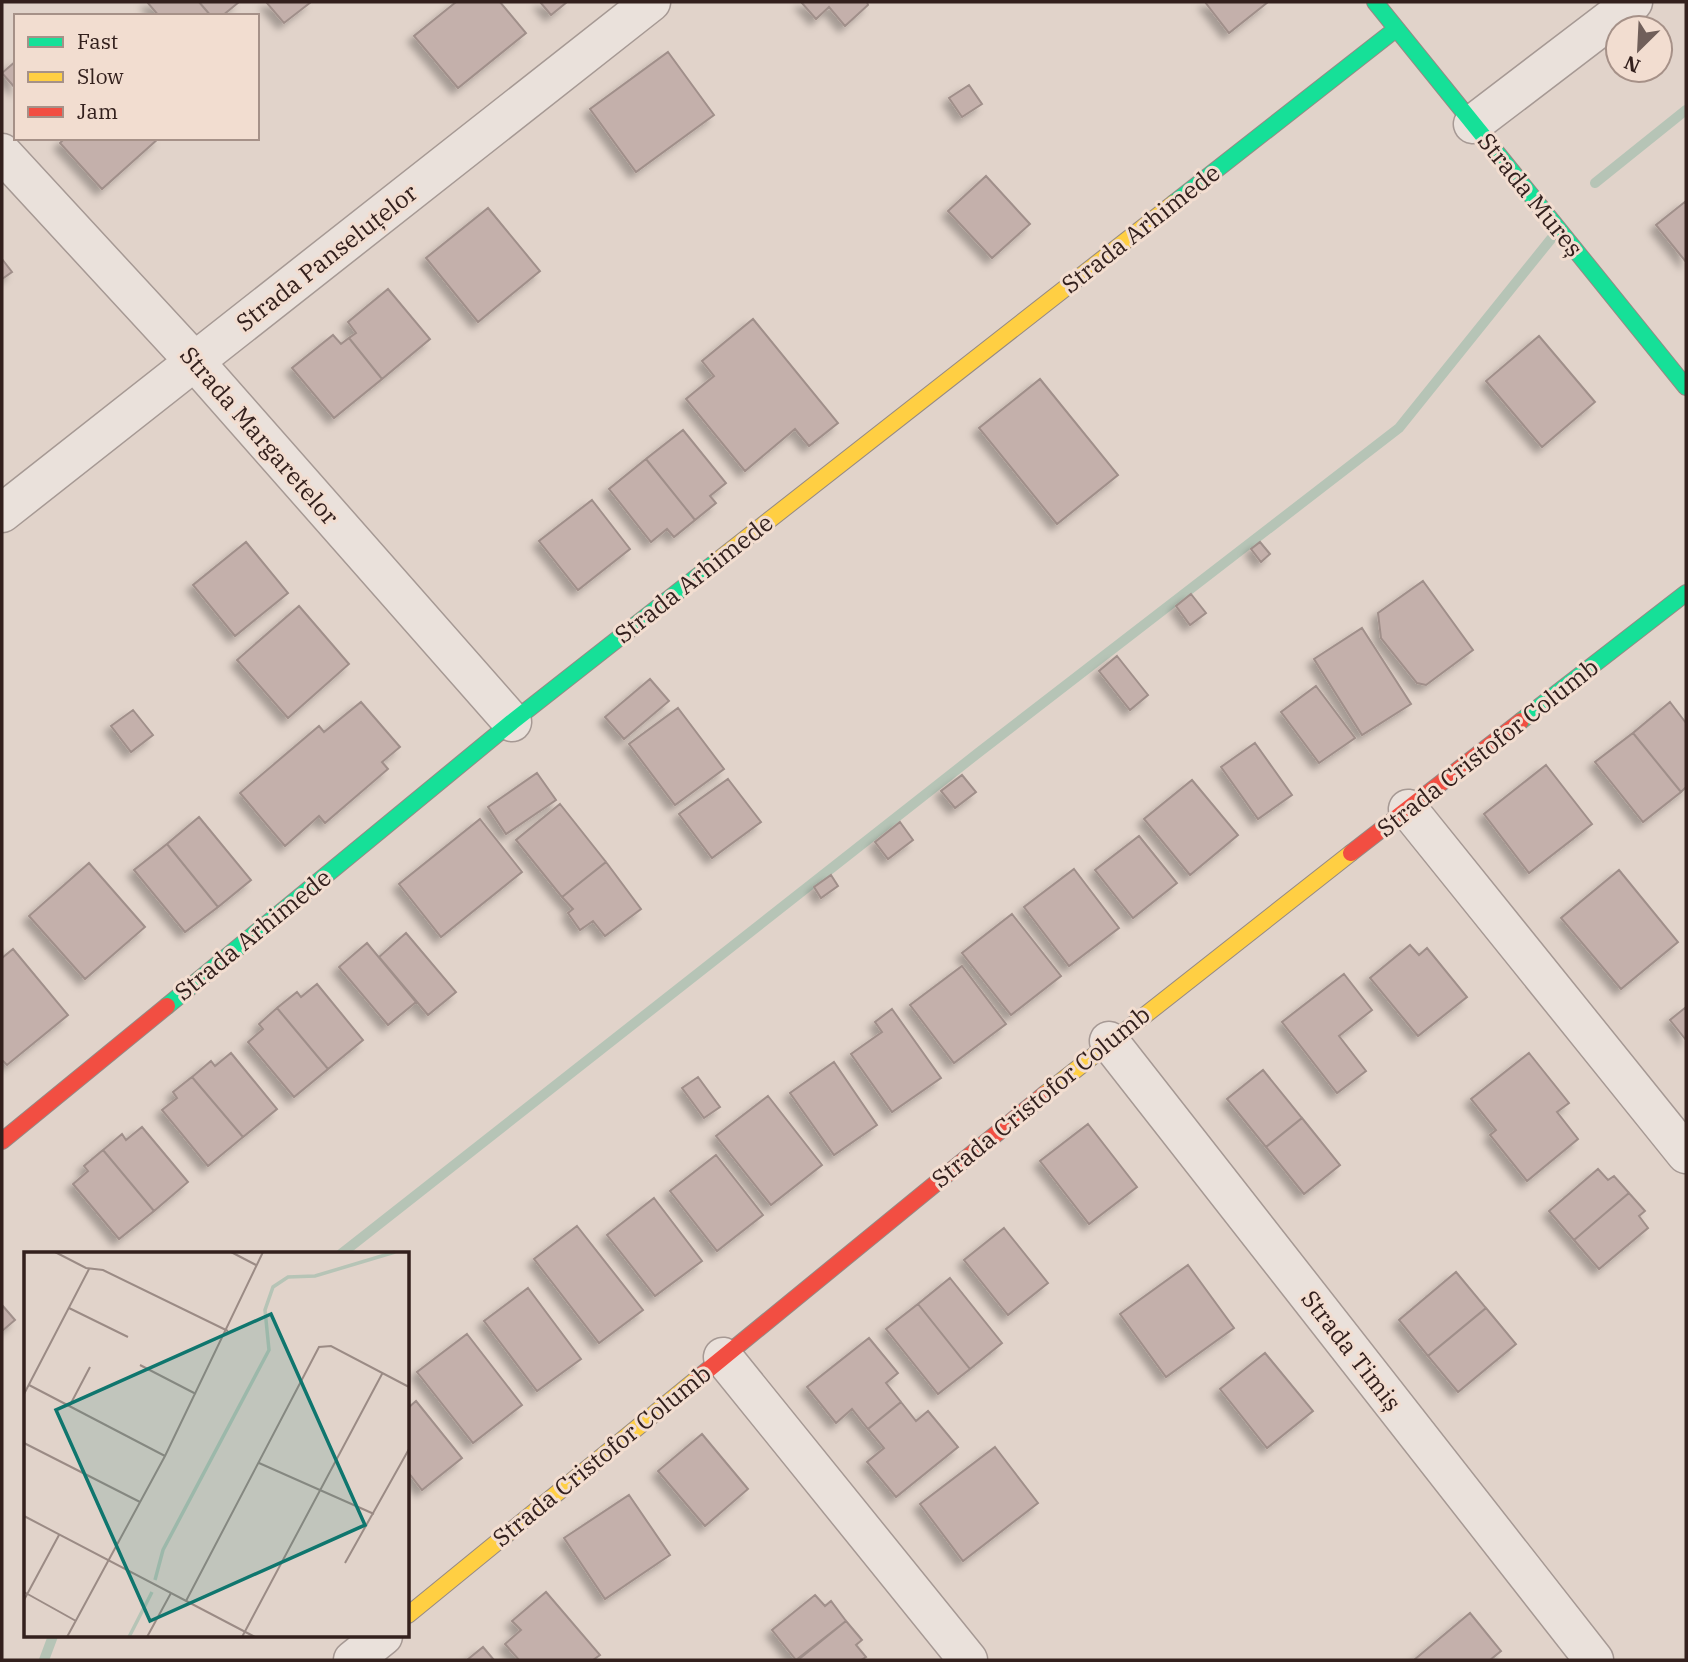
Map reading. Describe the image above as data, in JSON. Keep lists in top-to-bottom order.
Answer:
{
  "streets": {
    "street": [
      "Strada Mureș",
      "Strada Arhimede",
      "Strada Panseluțelor",
      "Strada Margaretelor",
      "Strada Cristofor Columb",
      "Strada Timiș"
    ]
  },
  "crossings": [
    ["Strada Mureș", "Strada Arhimede"],
    ["Strada Arhimede", "Strada Margaretelor"],
    ["Strada Panseluțelor", "Strada Margaretelor"],
    ["Strada Cristofor Columb", "Strada Timiș"]
  ],
  "legend": ["Fast", "Slow", "Jam"],
  "north": "bottom left"
}
